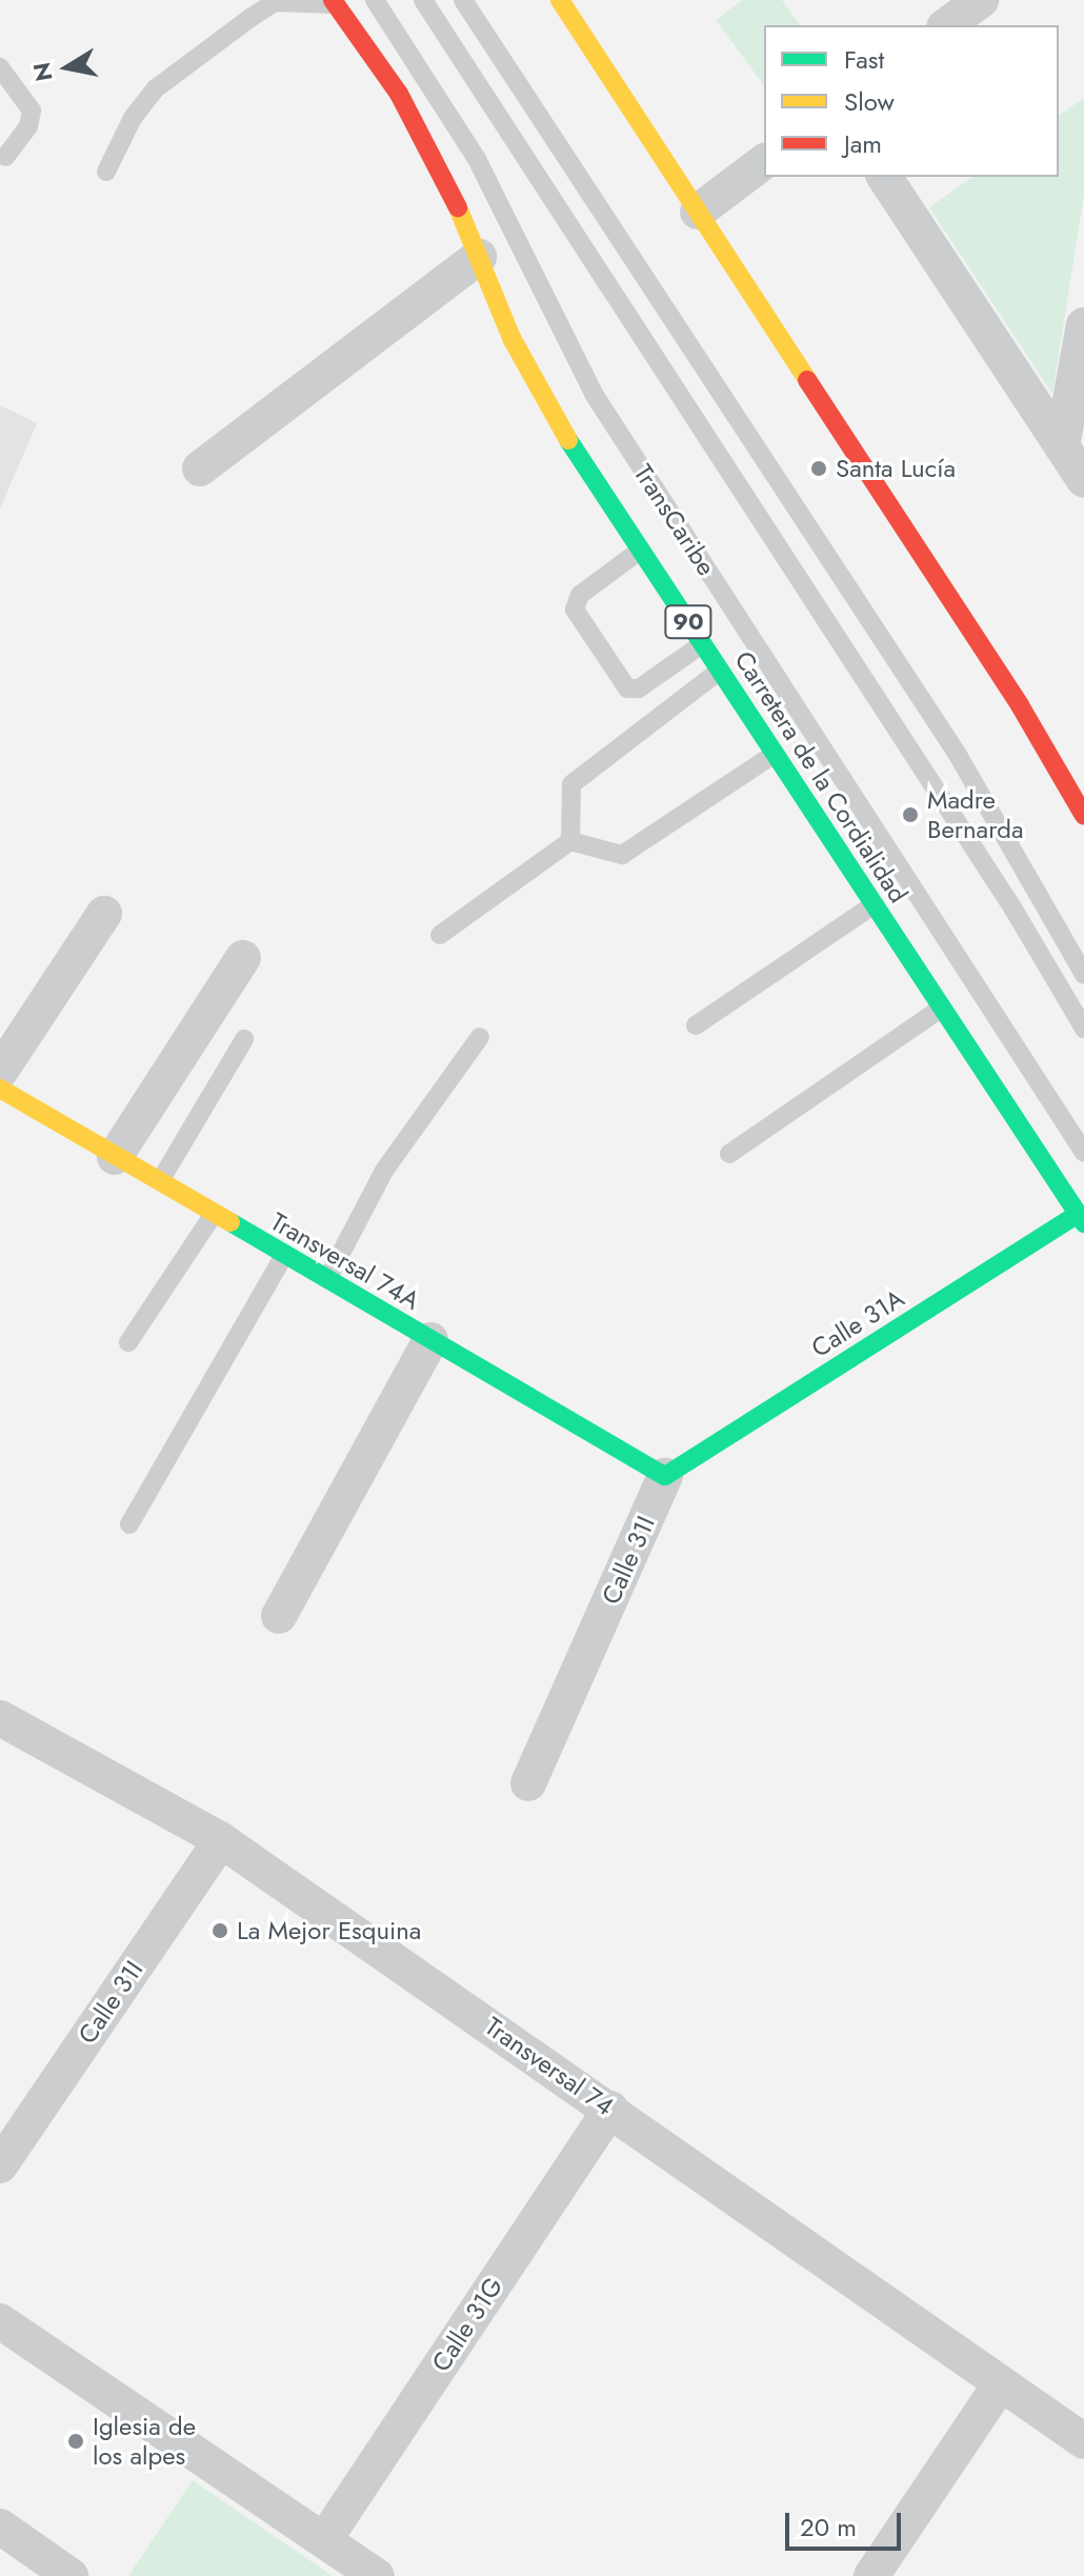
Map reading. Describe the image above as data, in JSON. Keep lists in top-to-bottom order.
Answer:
{
  "streets": {
    "main road": [
      "90",
      "Carretera de la Cordialidad",
      "Transversal 74A",
      "Calle 31A"
    ],
    "street": ["Calle 31I", "Transversal 74", "Calle 31G"],
    "lane": ["TransCaribe"]
  },
  "crossings": [
    ["Carretera de la Cordialidad", "Calle 31A"],
    ["Transversal 74A", "Calle 31A"],
    ["Transversal 74A", "Calle 31I"],
    ["Calle 31A", "Calle 31I"],
    ["Calle 31I", "Transversal 74"],
    ["Transversal 74", "Calle 31G"]
  ],
  "places": [
    "Santa Lucía",
    "Madre Bernarda",
    "La Mejor Esquina",
    "Iglesia de los alpes"
  ],
  "legend": ["Fast", "Slow", "Jam"],
  "scale_bar": "20 m",
  "north": "left"
}
